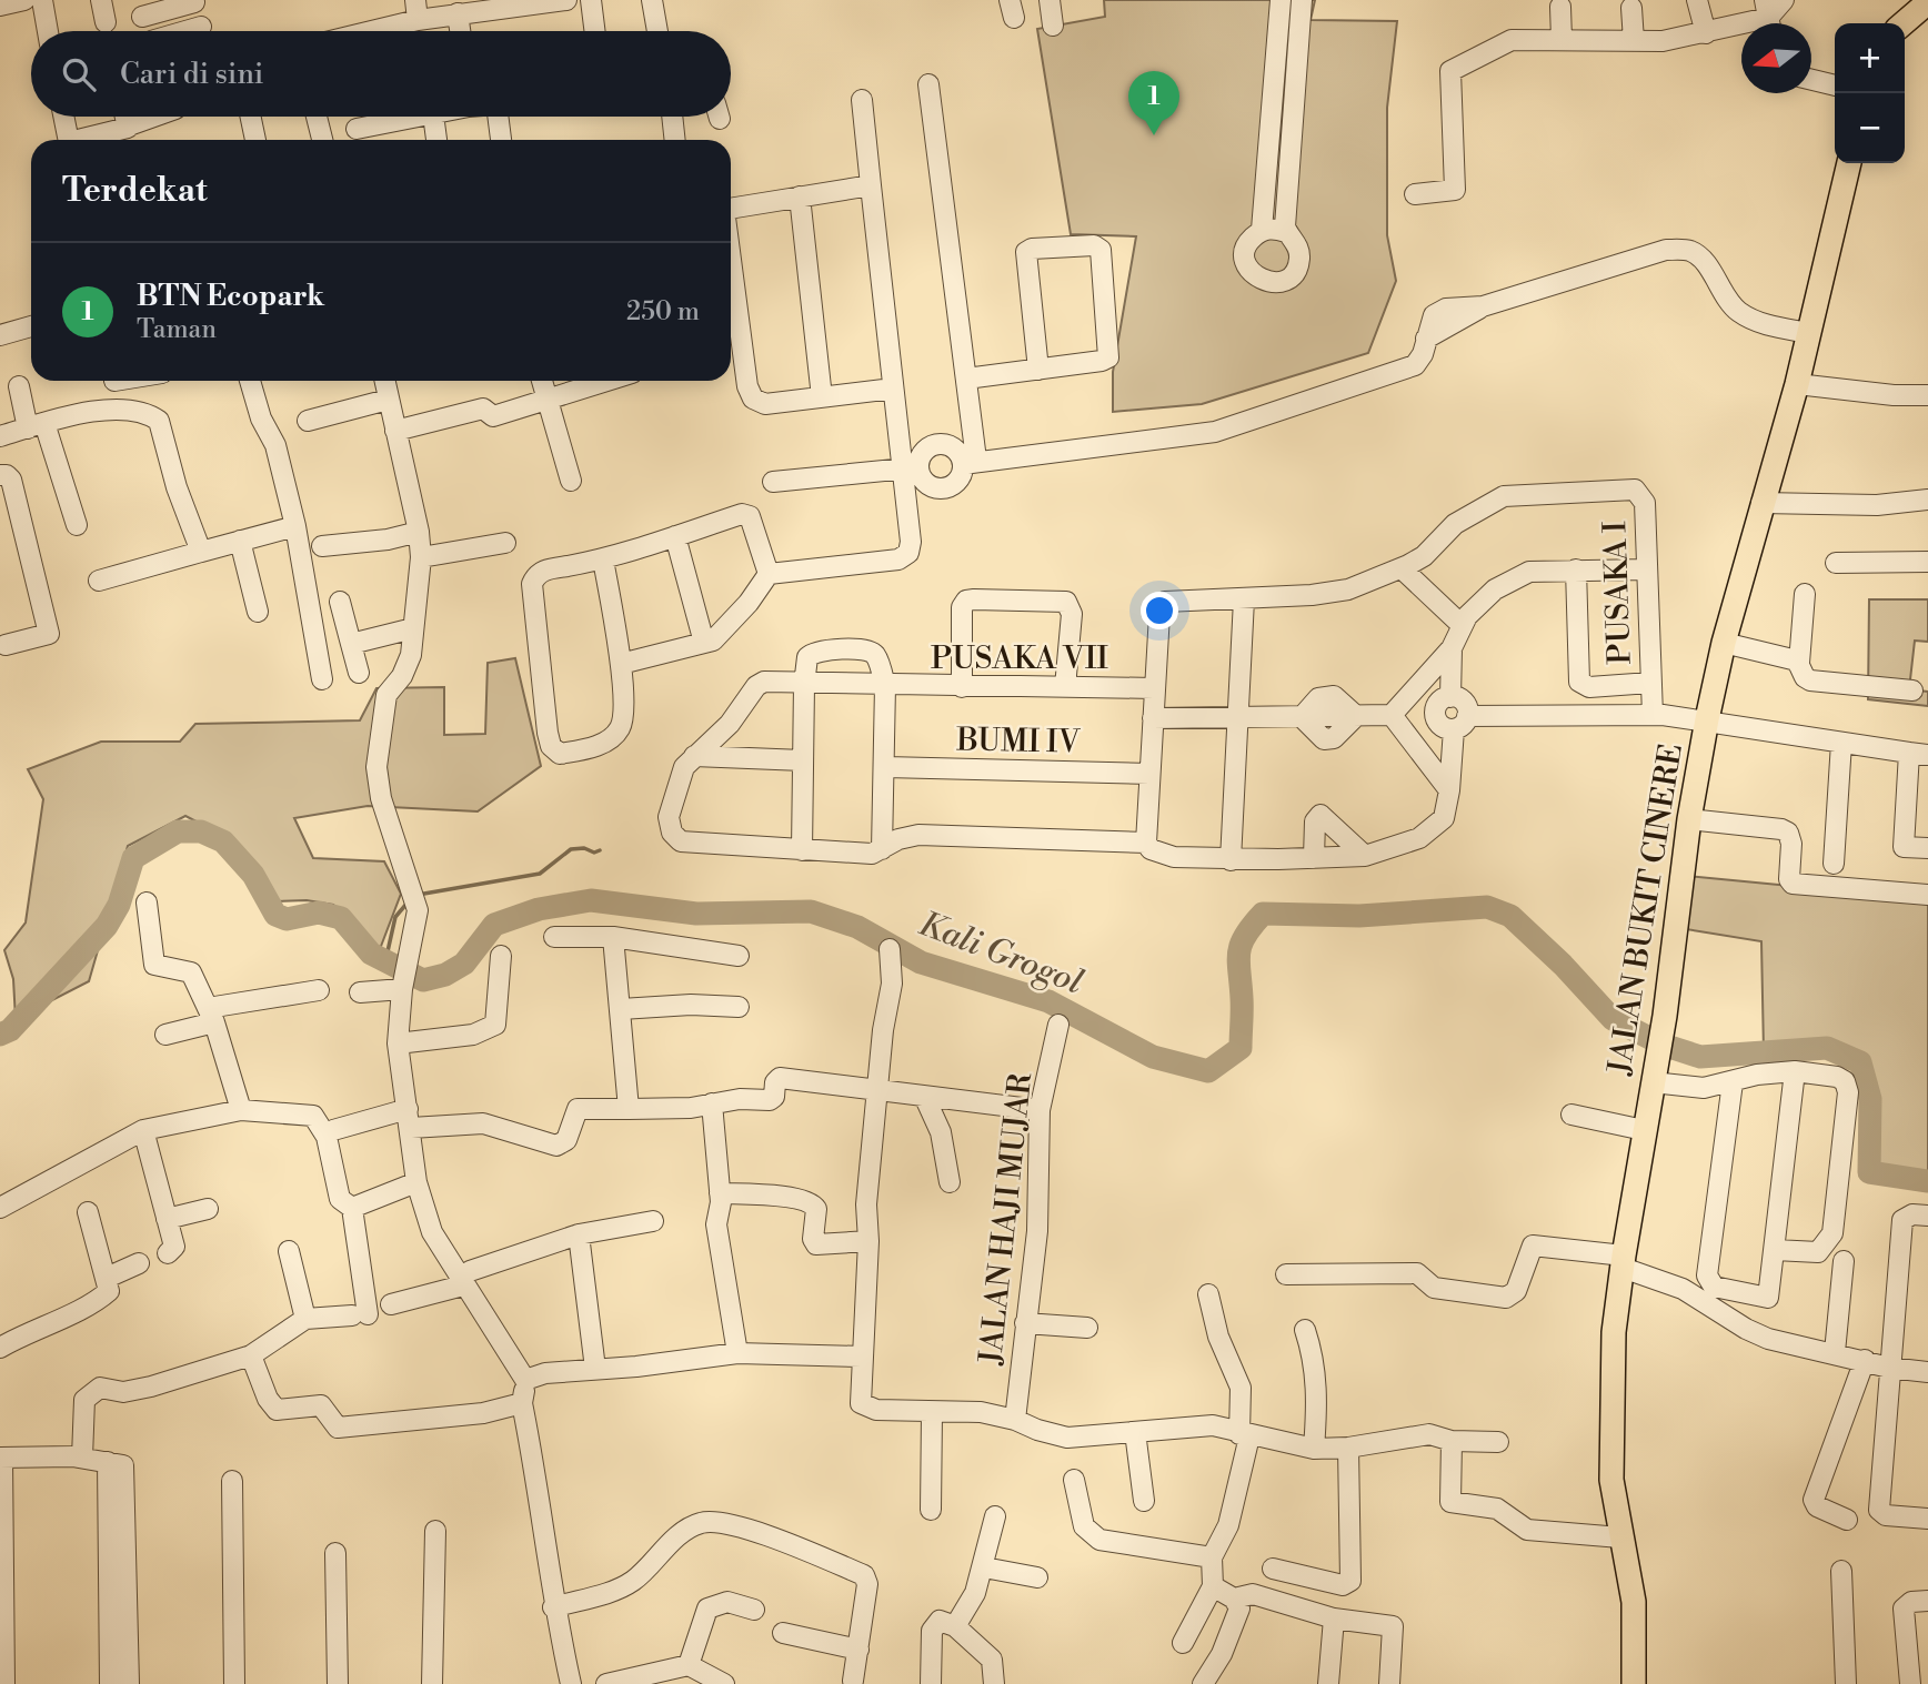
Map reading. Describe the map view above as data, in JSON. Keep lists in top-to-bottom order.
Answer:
{
  "streets": {
    "main road": ["JALAN BUKIT CINERE"],
    "street": [
      "PUSAKA I",
      "PUSAKA VII",
      "BUMI IV",
      "JALAN HAJI MUJAR"
    ]
  },
  "water": ["Kali Grogol"],
  "north": "left",
  "page": {
    "map_buttons": ["+", "−"],
    "search": "Cari di sini",
    "pins": "1",
    "heading": "Terdekat",
    "list": [
      {
        "mark": "1",
        "name": "BTN Ecopark",
        "note": "Taman",
        "value": "250 m"
      }
    ]
  }
}
